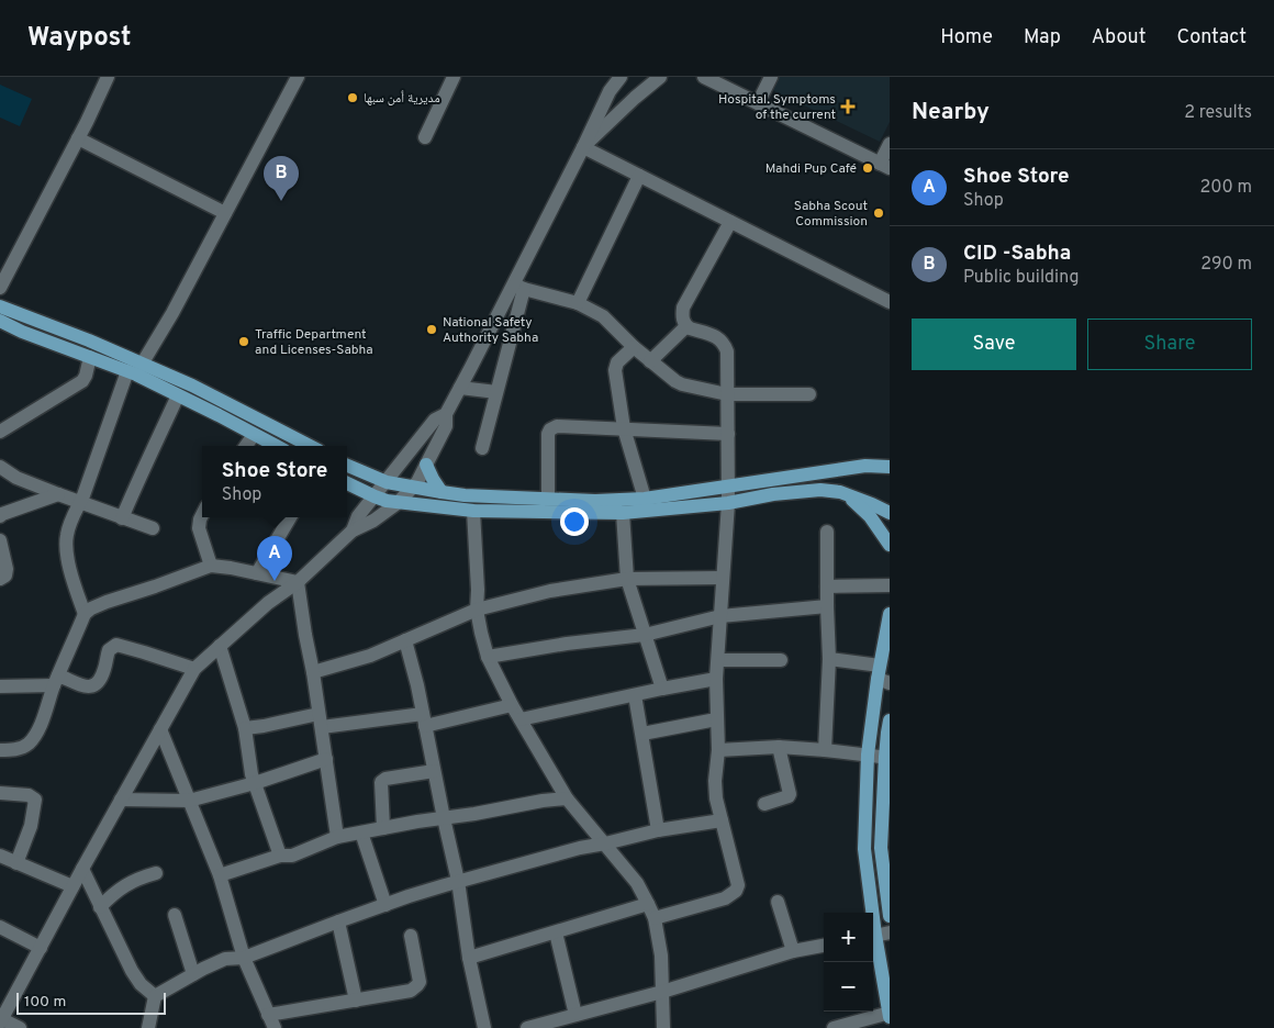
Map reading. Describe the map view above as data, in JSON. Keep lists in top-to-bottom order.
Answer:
{
  "places": {
    "other": [
      "مديرية أمن سبها",
      "Mahdi Pup Café",
      "Sabha Scout Commission",
      "National Safety Authority Sabha",
      "Traffic Department and Licenses-Sabha"
    ],
    "health": ["Hospital. Symptoms of the current"]
  },
  "scale_bar": "100 m",
  "page": {
    "header": "Waypost",
    "nav": [
      "Home",
      "Map",
      "About",
      "Contact"
    ],
    "heading": ["Nearby", "2 results"],
    "list": [
      {
        "mark": "A",
        "name": "Shoe Store",
        "note": "Shop",
        "value": "200 m"
      },
      {
        "mark": "B",
        "name": "CID -Sabha",
        "note": "Public building",
        "value": "290 m"
      }
    ],
    "pins": ["B", "A"],
    "buttons": ["Save", "Share"],
    "popup": ["Shoe Store", "Shop"],
    "map_buttons": ["+", "−"],
    "scale": "100 m"
  }
}
